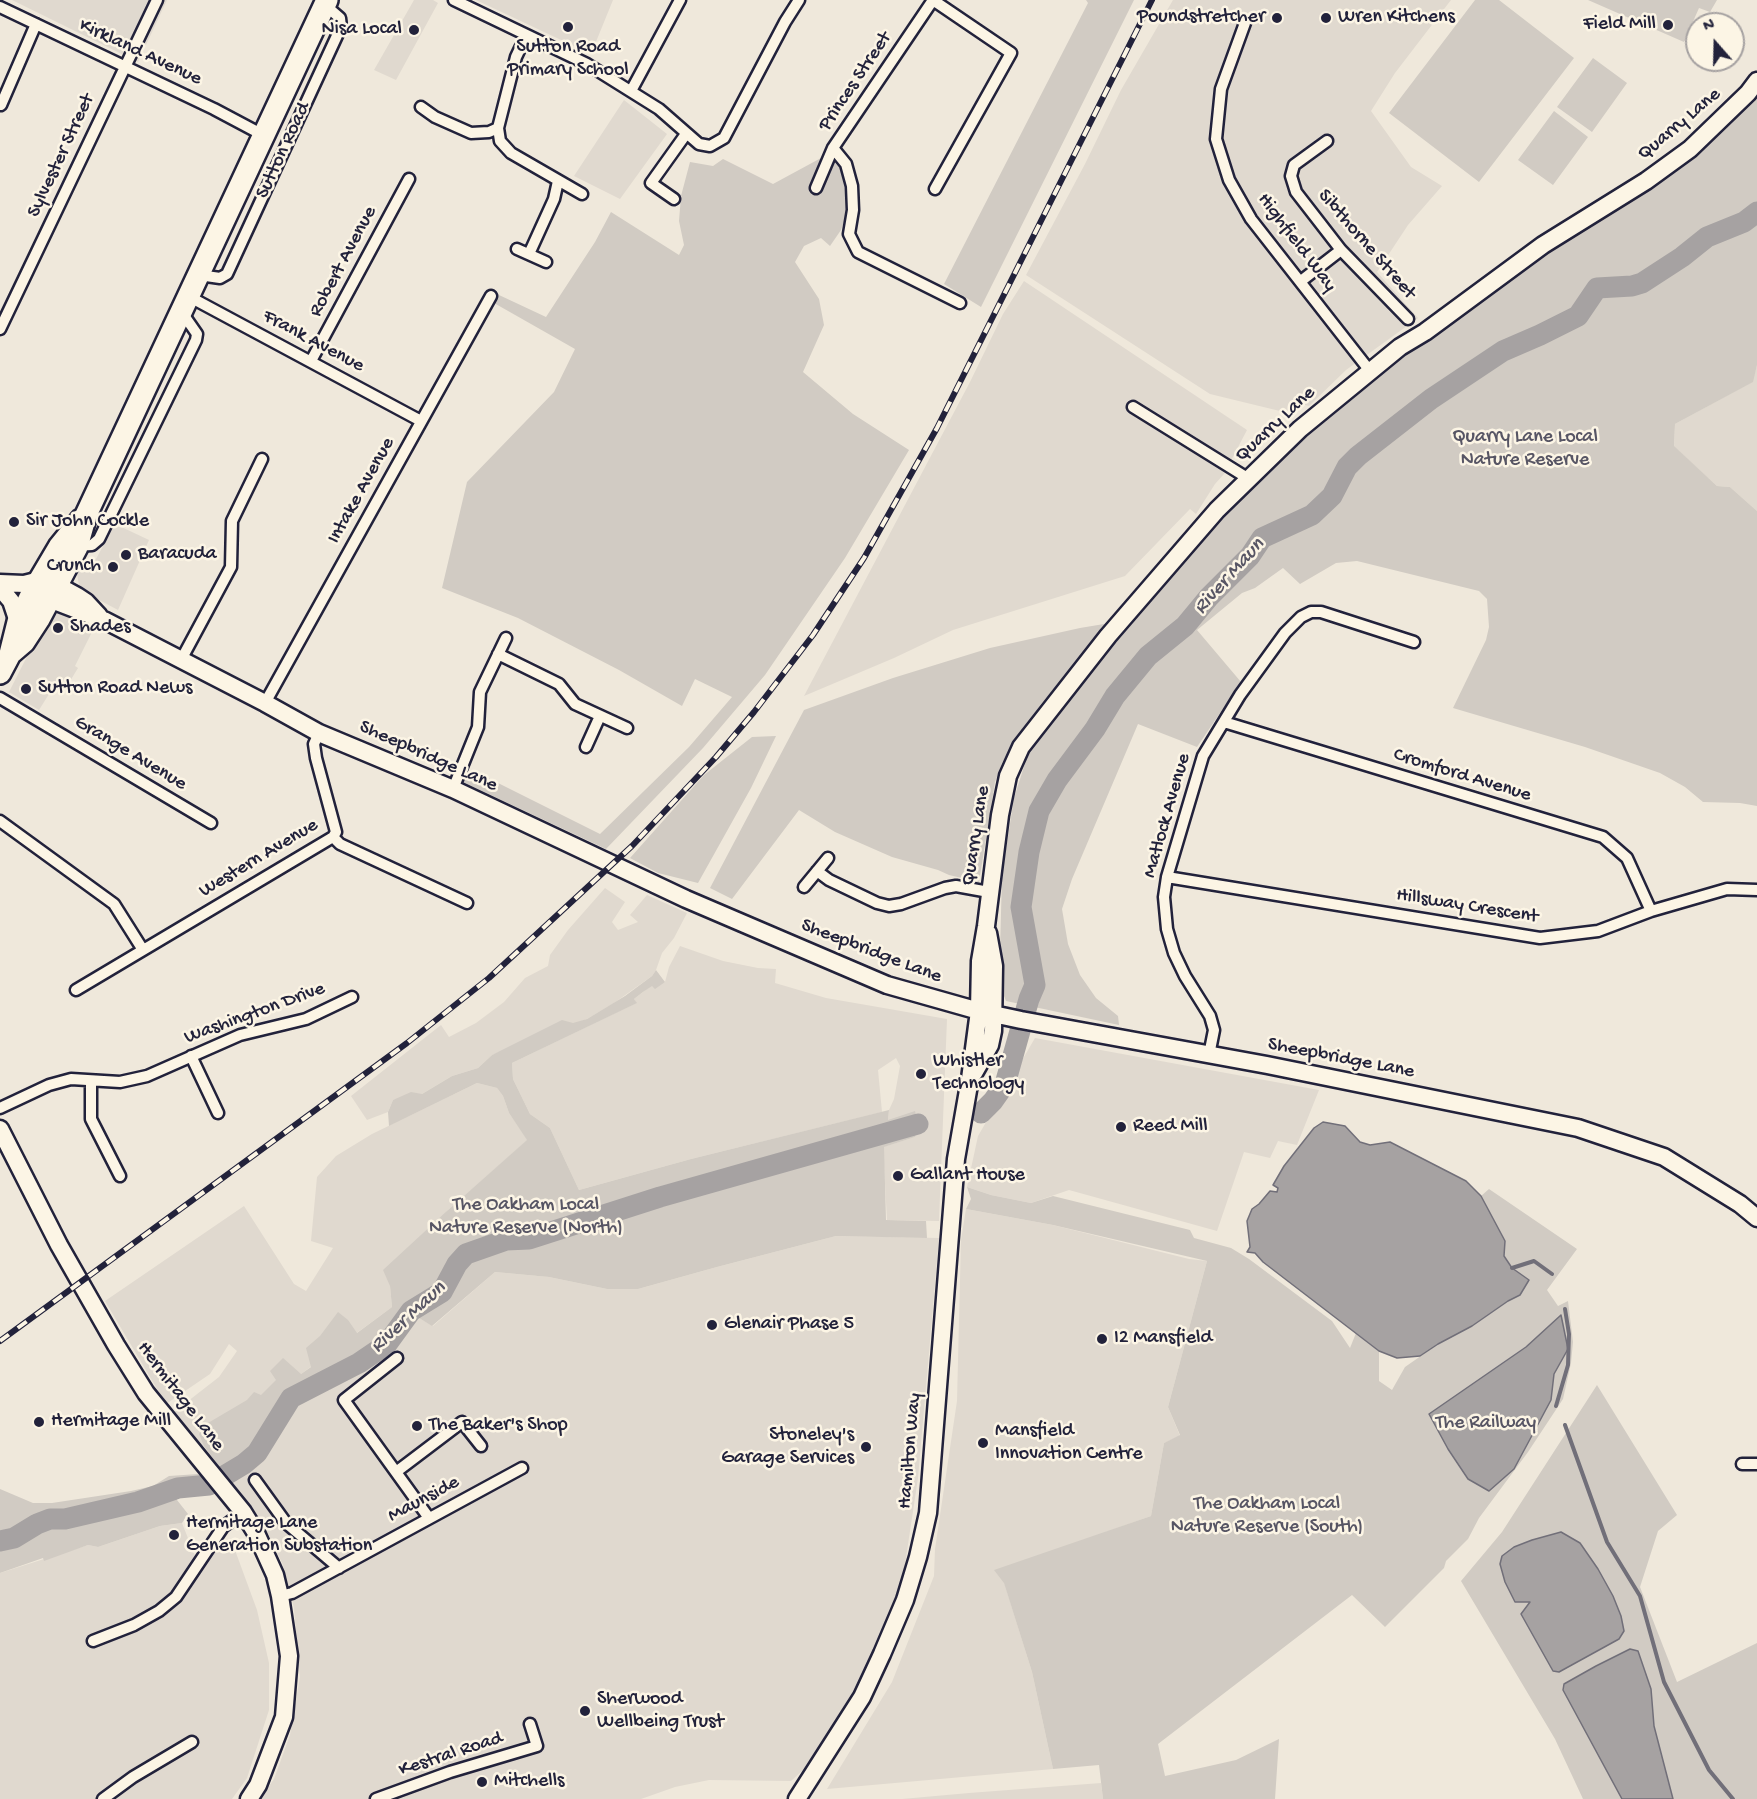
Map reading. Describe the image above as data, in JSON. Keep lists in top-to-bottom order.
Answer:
{
  "streets": {
    "highway": ["Sutton Road"],
    "street": [
      "Kirkland Avenue",
      "Princes Street",
      "Quarry Lane",
      "Sylvester Street",
      "Highfield Way",
      "Sibthorne Street",
      "Robert Avenue",
      "Frank Avenue",
      "Intake Avenue",
      "Grange Avenue",
      "Sheepbridge Lane",
      "Cromford Avenue",
      "Matlock Avenue",
      "Western Avenue",
      "Hillsway Crescent",
      "Washington Drive",
      "Hermitage Lane",
      "Hamilton Way",
      "Maunside",
      "Kestral Road"
    ]
  },
  "crossings": [
    ["Kirkland Avenue", "Sutton Road"],
    ["Kirkland Avenue", "Sylvester Street"],
    ["Quarry Lane", "Highfield Way"],
    ["Quarry Lane", "Sheepbridge Lane"],
    ["Quarry Lane", "Hamilton Way"],
    ["Sutton Road", "Frank Avenue"],
    ["Sutton Road", "Sheepbridge Lane"],
    ["Robert Avenue", "Frank Avenue"],
    ["Frank Avenue", "Intake Avenue"],
    ["Intake Avenue", "Sheepbridge Lane"],
    ["Sheepbridge Lane", "Matlock Avenue"],
    ["Sheepbridge Lane", "Western Avenue"],
    ["Sheepbridge Lane", "Hamilton Way"],
    ["Cromford Avenue", "Matlock Avenue"],
    ["Cromford Avenue", "Hillsway Crescent"],
    ["Matlock Avenue", "Hillsway Crescent"],
    ["Hermitage Lane", "Maunside"]
  ],
  "water": ["River Maun"],
  "parks": [
    "Quarry Lane Local Nature Reserve",
    "The Oakham Local Nature Reserve (North)",
    "The Railway",
    "The Oakham Local Nature Reserve (South)"
  ],
  "places": [
    "Poundstretcher",
    "Wren Kitchens",
    "Field Mill",
    "Sutton Road Primary School",
    "Nisa Local",
    "Sir John Cockle",
    "Baracuda",
    "Crunch",
    "Shades",
    "Sutton Road News",
    "Whistler Technology",
    "Reed Mill",
    "Gallant House",
    "Glenair Phase 5",
    "I2 Mansfield",
    "Hermitage Mill",
    "The Baker's Shop",
    "Mansfield Innovation Centre",
    "Stoneley's Garage Services",
    "Hermitage Lane Generation Substation",
    "Sherwood Wellbeing Trust",
    "Mitchells"
  ],
  "north": "top"
}
